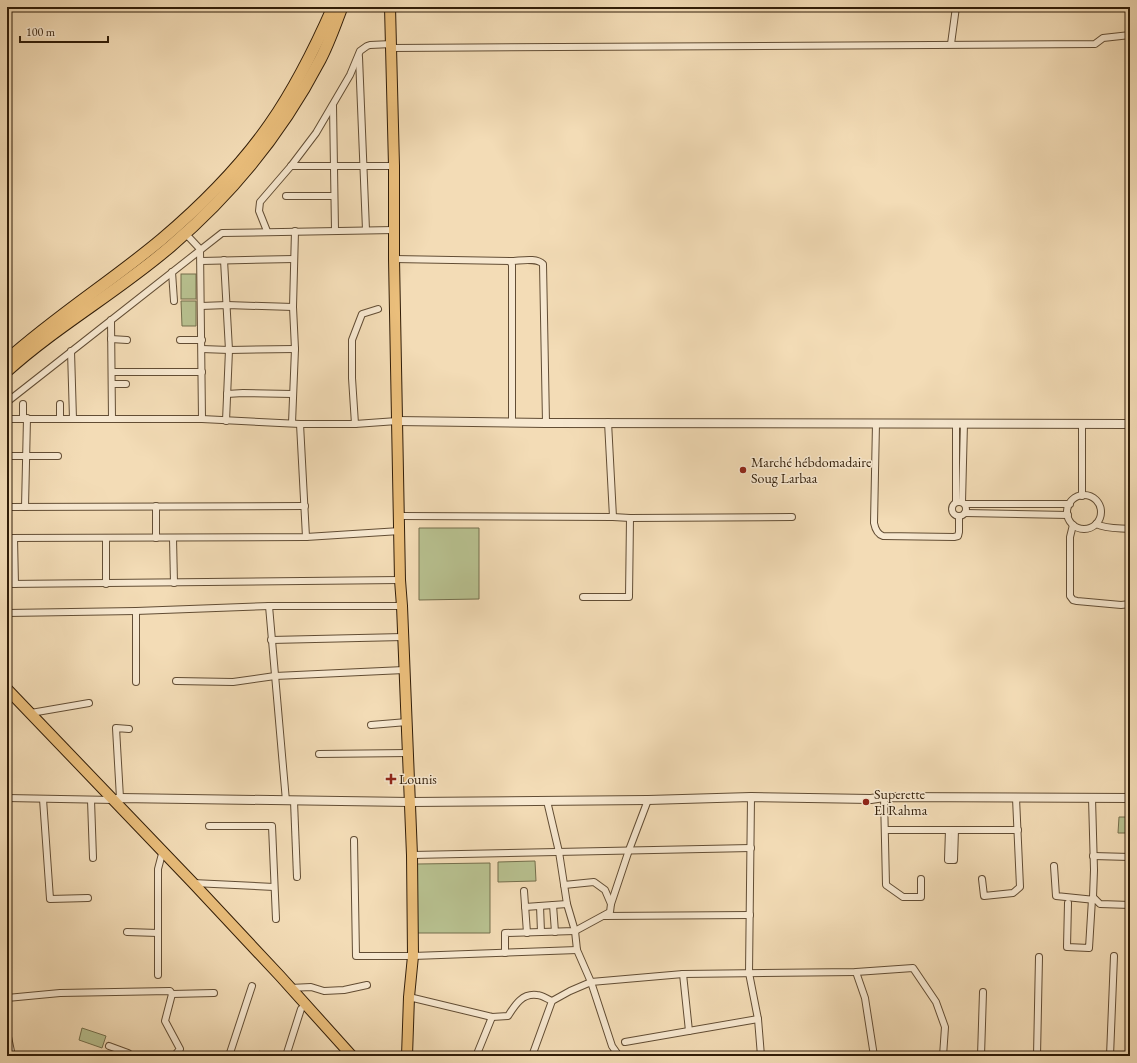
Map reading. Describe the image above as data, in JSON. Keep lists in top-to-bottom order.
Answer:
{
  "places": {
    "other": ["Marché hébdomadaire Soug Larbaa", "Superette El Rahma"],
    "health": ["Lounis"]
  },
  "scale_bar": "100 m"
}
